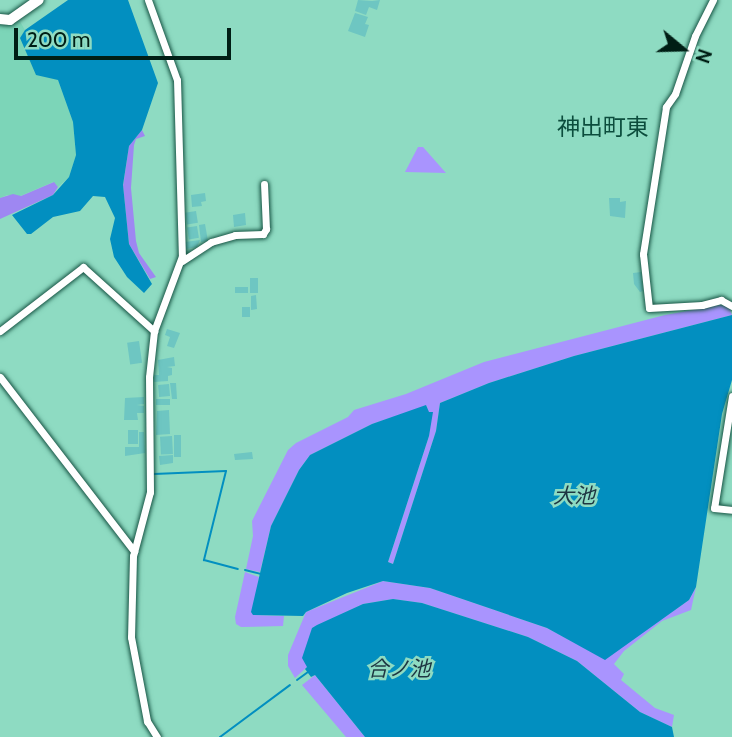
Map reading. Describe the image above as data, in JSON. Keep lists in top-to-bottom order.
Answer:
{
  "districts": ["神出町東"],
  "water": ["大池", "合ノ池"],
  "scale_bar": "200 m",
  "north": "right"
}
